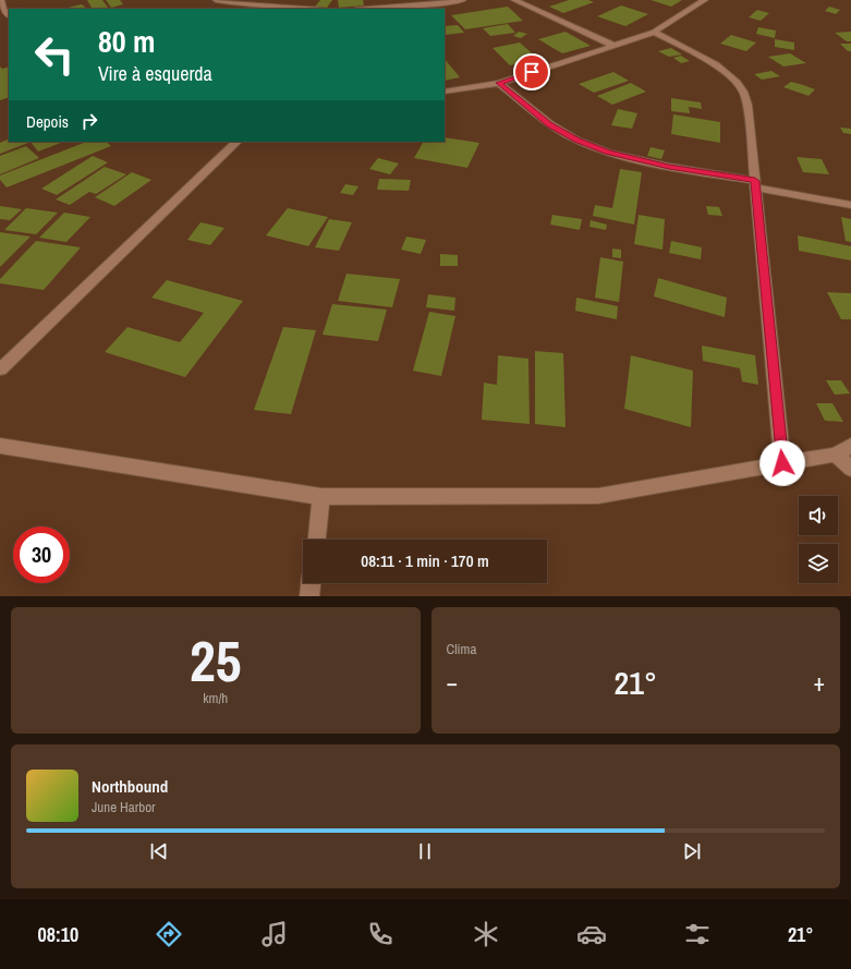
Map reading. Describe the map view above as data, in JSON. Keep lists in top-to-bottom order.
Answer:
{
  "page": {
    "turn": ["80 m", "Vire à esquerda"],
    "then": "Depois",
    "limit": "30",
    "trip": "08:11 · 1 min · 170 m",
    "tile": [
      ["25", "km/h"],
      "Clima"
    ],
    "heat": ["−", "21°", "+"],
    "song": ["Northbound", "June Harbor"],
    "tabs": ["08:10", "21°"]
  }
}
